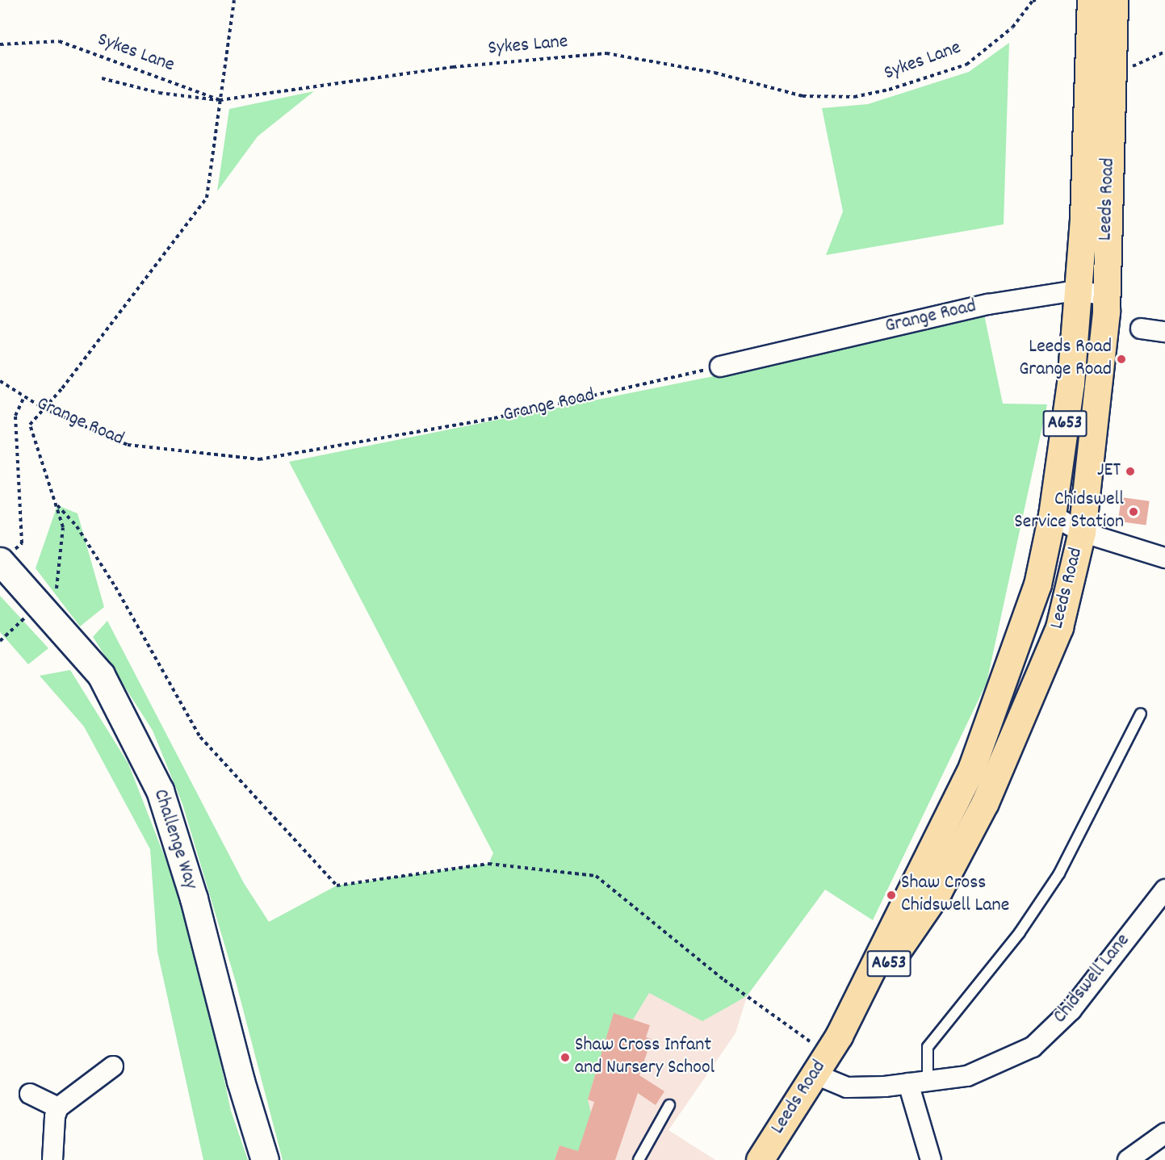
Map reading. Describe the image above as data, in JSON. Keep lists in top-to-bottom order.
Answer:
{
  "streets": {
    "main road": ["Leeds Road", "A653", "Challenge Way"],
    "street": ["Grange Road", "Chidswell Lane"],
    "path": ["Sykes Lane"]
  },
  "crossings": [
    ["Leeds Road", "Grange Road"],
    ["Leeds Road", "Chidswell Lane"]
  ],
  "places": [
    "Leeds Road Grange Road",
    "JET",
    "Chidswell Service Station",
    "Shaw Cross Chidswell Lane",
    "Shaw Cross Infant and Nursery School"
  ]
}
